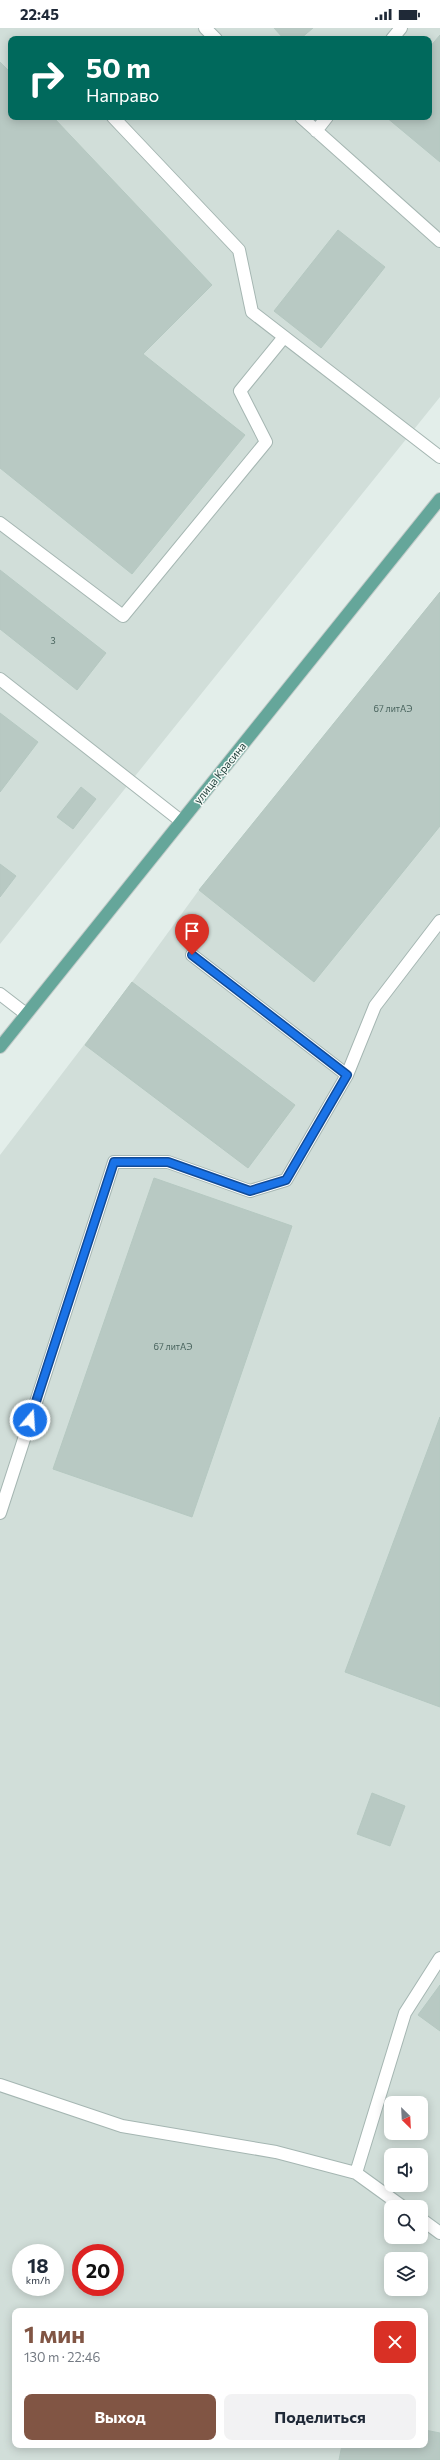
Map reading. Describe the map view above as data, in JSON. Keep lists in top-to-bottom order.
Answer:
{
  "streets": {
    "main road": ["улица Красина"]
  },
  "house_numbers": ["3", "67 литАЭ", "67 литАЭ"],
  "north": "bottom right",
  "page": {
    "status": "22:45",
    "turn": ["50 m", "Направо"],
    "speed": "18 km/h",
    "limit": "20",
    "heading": ["1 мин", "130 m · 22:46"],
    "buttons": ["Выход", "Поделиться"]
  }
}
